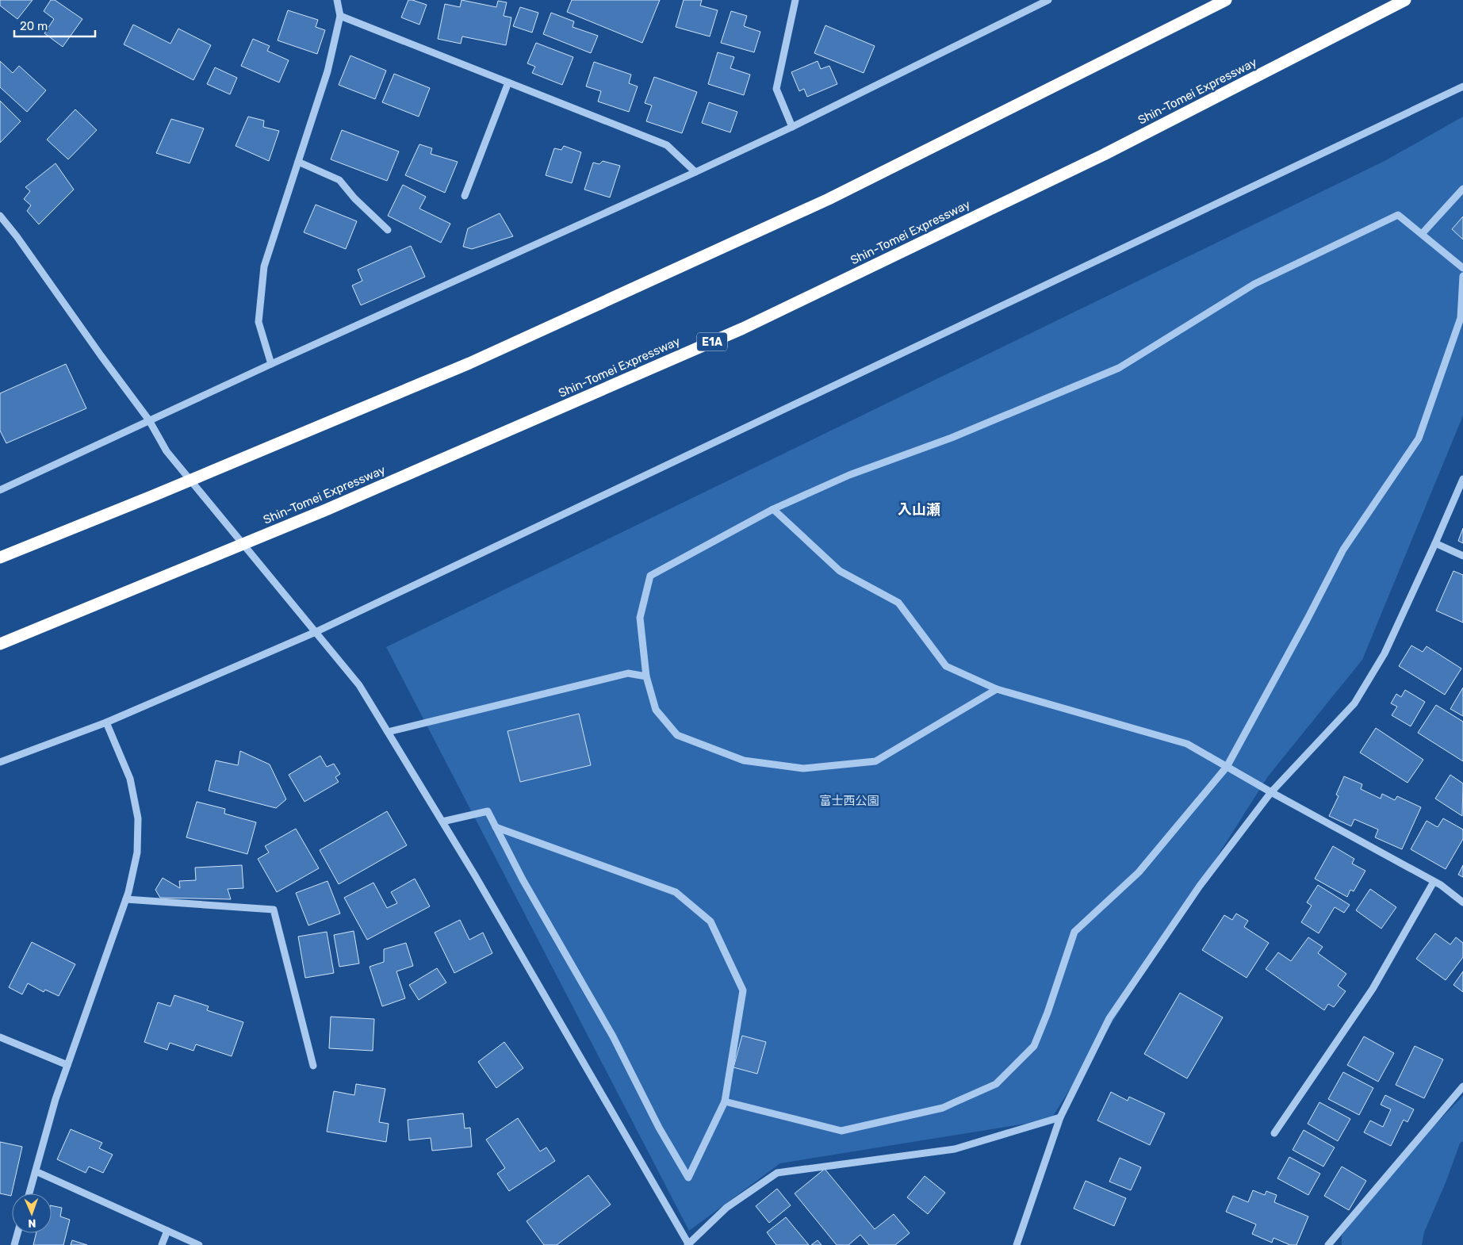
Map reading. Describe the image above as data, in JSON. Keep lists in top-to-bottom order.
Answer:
{
  "streets": {
    "highway": ["Shin-Tomei Expressway", "E1A"]
  },
  "districts": ["入山瀬"],
  "parks": ["富士西公園"],
  "scale_bar": "20 m",
  "north": "bottom"
}
